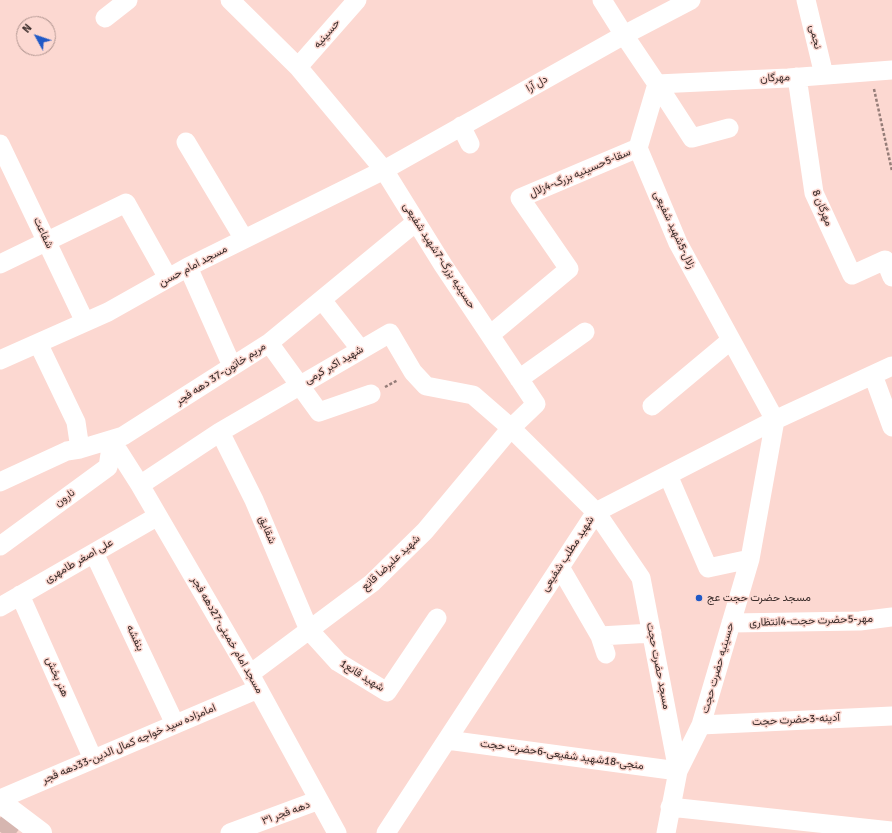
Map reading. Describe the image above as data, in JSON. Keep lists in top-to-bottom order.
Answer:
{
  "streets": {
    "street": [
      "حسینیه",
      "نجمی",
      "مهرگان",
      "دل آرا",
      "سقا-5حسینیه بزرگ-4زلال",
      "مهرگان 8",
      "زلال-5شهید شفیعی",
      "شفاعت",
      "حسینیه بزرگ-7شهید شفیعی",
      "مسجد امام حسن",
      "شهید اکبر کرمی",
      "مریم خاتون-37 دهه فجر",
      "نارون",
      "شقایق",
      "شهید مطلب شفیعی",
      "علی اصغر طامهری",
      "شهید علیرضا قانع",
      "مهر-5حضرت حجت-4انتظاری",
      "مسجد امام خمینی-27دهه فجر",
      "بنفشه",
      "مسجد حضرت حجت",
      "حسینیه حضرت حجت",
      "1شهید قانع",
      "هنر بخش",
      "آدینه-3حضرت حجت",
      "امامزاده سید خواجه کمال الدین-33دهه فجر",
      "منجی-18شهید شفیعی-6حضرت حجت",
      "دهه فجر ۳۱"
    ]
  },
  "crossings": [
    ["حسینیه", "حسینیه بزرگ-7شهید شفیعی"],
    ["نجمی", "مهرگان"],
    ["مهرگان", "مهرگان 8"],
    ["دل آرا", "حسینیه بزرگ-7شهید شفیعی"],
    ["دل آرا", "مسجد امام حسن"],
    ["سقا-5حسینیه بزرگ-4زلال", "زلال-5شهید شفیعی"],
    ["سقا-5حسینیه بزرگ-4زلال", "حسینیه بزرگ-7شهید شفیعی"],
    ["زلال-5شهید شفیعی", "شهید مطلب شفیعی"],
    ["زلال-5شهید شفیعی", "حسینیه حضرت حجت"],
    ["شفاعت", "مسجد امام حسن"],
    ["حسینیه بزرگ-7شهید شفیعی", "مسجد امام حسن"],
    ["حسینیه بزرگ-7شهید شفیعی", "شهید اکبر کرمی"],
    ["حسینیه بزرگ-7شهید شفیعی", "مریم خاتون-37 دهه فجر"],
    ["حسینیه بزرگ-7شهید شفیعی", "شهید علیرضا قانع"],
    ["شهید اکبر کرمی", "شقایق"],
    ["شهید اکبر کرمی", "شهید علیرضا قانع"],
    ["شهید اکبر کرمی", "مسجد امام خمینی-27دهه فجر"],
    ["مریم خاتون-37 دهه فجر", "نارون"],
    ["مریم خاتون-37 دهه فجر", "مسجد امام خمینی-27دهه فجر"],
    ["نارون", "مسجد امام خمینی-27دهه فجر"],
    ["شقایق", "شهید علیرضا قانع"],
    ["شقایق", "1شهید قانع"],
    ["شهید مطلب شفیعی", "مسجد حضرت حجت"],
    ["شهید مطلب شفیعی", "حسینیه حضرت حجت"],
    ["شهید مطلب شفیعی", "منجی-18شهید شفیعی-6حضرت حجت"],
    ["علی اصغر طامهری", "مسجد امام خمینی-27دهه فجر"],
    ["علی اصغر طامهری", "بنفشه"],
    ["علی اصغر طامهری", "هنر بخش"],
    ["شهید علیرضا قانع", "مسجد امام خمینی-27دهه فجر"],
    ["شهید علیرضا قانع", "1شهید قانع"],
    ["شهید علیرضا قانع", "امامزاده سید خواجه کمال الدین-33دهه فجر"],
    ["مهر-5حضرت حجت-4انتظاری", "حسینیه حضرت حجت"],
    ["مسجد امام خمینی-27دهه فجر", "امامزاده سید خواجه کمال الدین-33دهه فجر"],
    ["مسجد امام خمینی-27دهه فجر", "دهه فجر ۳۱"],
    ["بنفشه", "امامزاده سید خواجه کمال الدین-33دهه فجر"],
    ["مسجد حضرت حجت", "حسینیه حضرت حجت"],
    ["مسجد حضرت حجت", "منجی-18شهید شفیعی-6حضرت حجت"],
    ["حسینیه حضرت حجت", "آدینه-3حضرت حجت"],
    ["حسینیه حضرت حجت", "منجی-18شهید شفیعی-6حضرت حجت"],
    ["هنر بخش", "امامزاده سید خواجه کمال الدین-33دهه فجر"]
  ],
  "places": ["مسجد حضرت حجت عج"],
  "north": "top left"
}
